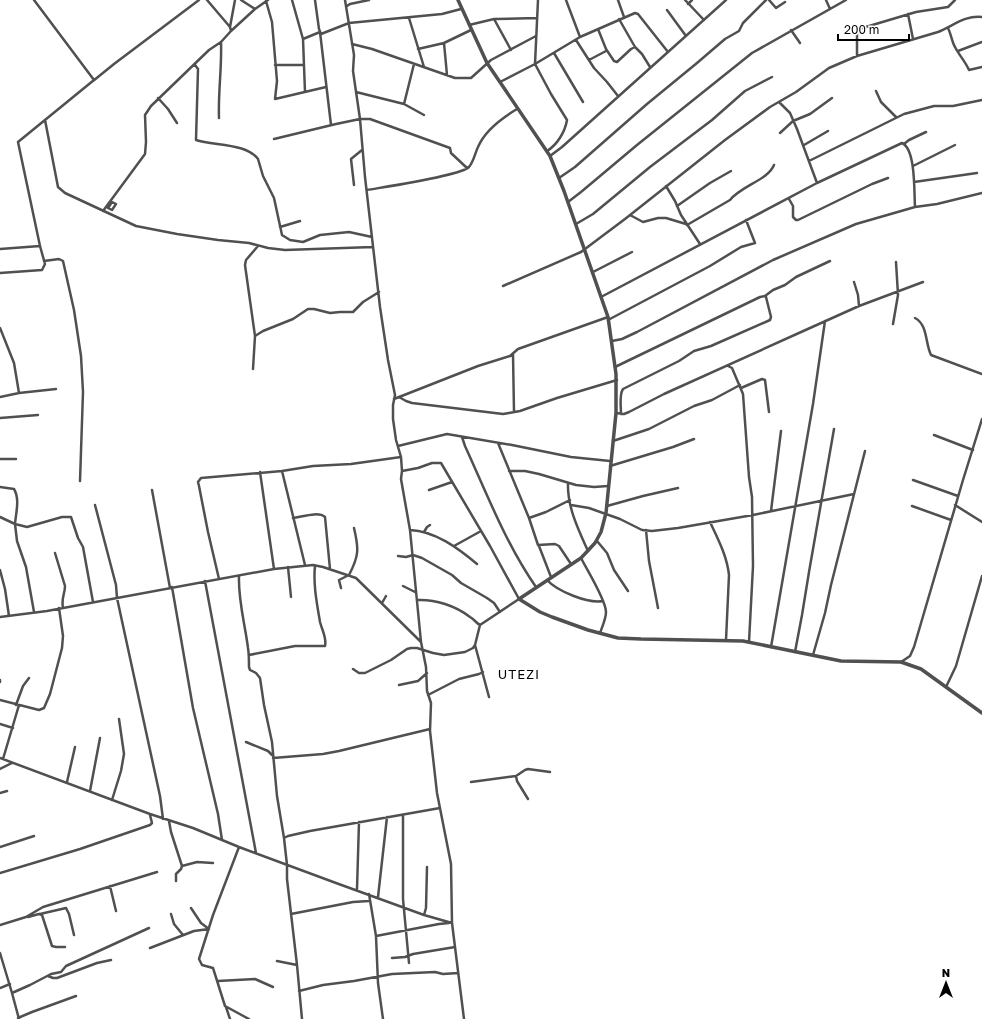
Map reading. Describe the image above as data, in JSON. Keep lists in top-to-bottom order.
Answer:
{
  "districts": ["UTEZI"],
  "scale_bar": "200 m",
  "north": "top"
}
